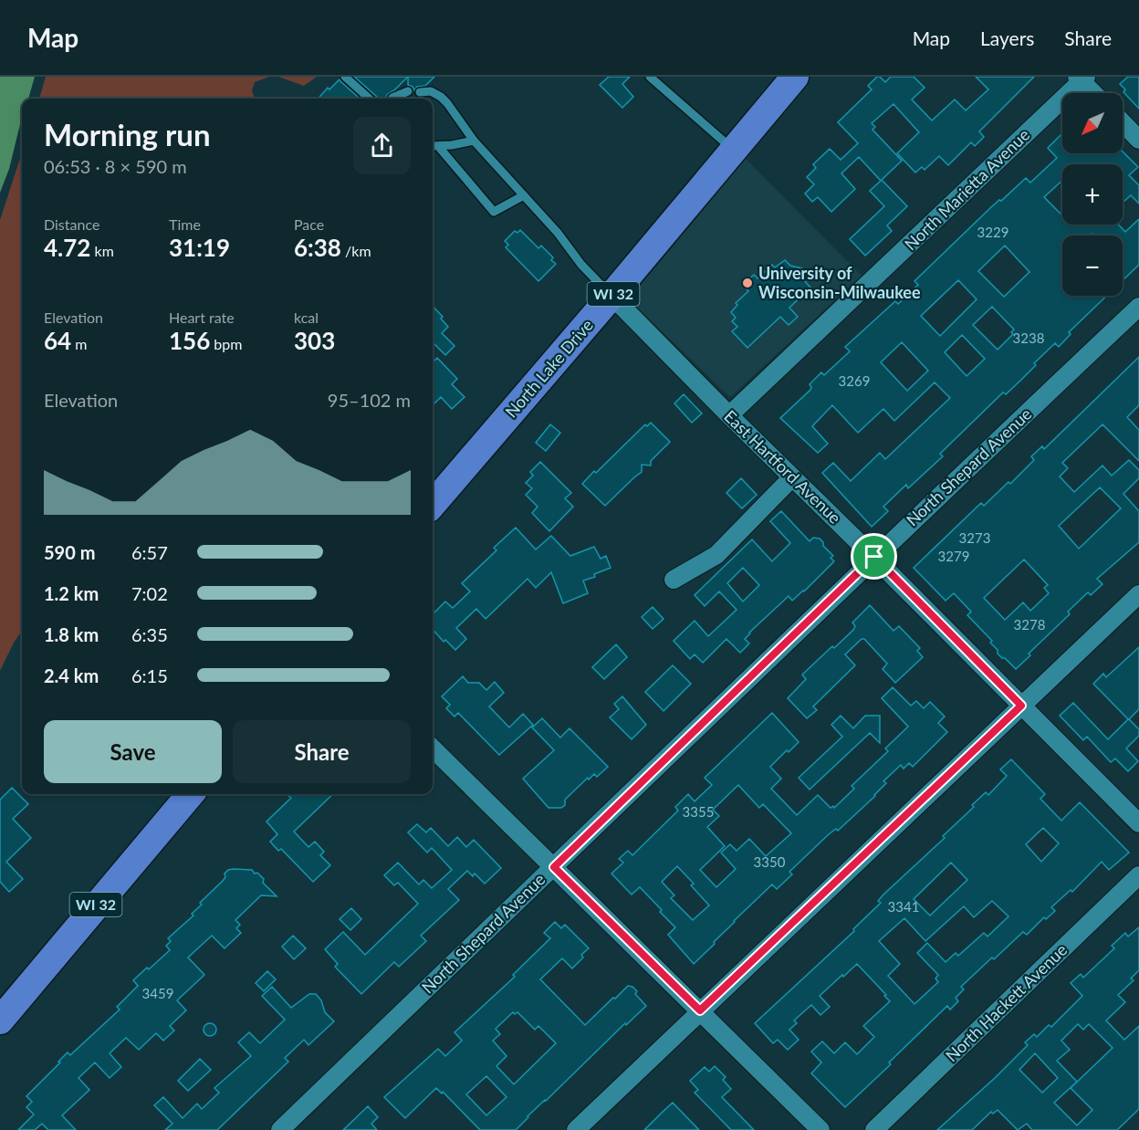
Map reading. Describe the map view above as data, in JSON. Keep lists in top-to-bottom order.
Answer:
{
  "streets": {
    "main road": ["WI 32", "North Lake Drive"],
    "street": [
      "North Marietta Avenue",
      "East Hartford Avenue",
      "North Shepard Avenue",
      "North Hackett Avenue"
    ]
  },
  "crossings": [
    ["North Marietta Avenue", "East Hartford Avenue"],
    ["North Lake Drive", "East Hartford Avenue"],
    ["East Hartford Avenue", "North Shepard Avenue"]
  ],
  "places": ["University of Wisconsin-Milwaukee"],
  "house_numbers": [
    "3229",
    "3238",
    "3269",
    "3273",
    "3279",
    "3278",
    "3355",
    "3350",
    "3341",
    "3459"
  ],
  "north": "bottom left",
  "page": {
    "header": "Map",
    "nav": ["Map", "Layers", "Share"],
    "map_buttons": ["+", "−"],
    "heading": ["Morning run", "06:53 · 8 × 590 m"],
    "stats": [
      ["Distance", "4.72 km"],
      ["Time", "31:19"],
      ["Pace", "6:38 /km"],
      ["Elevation", "64 m"],
      ["Heart rate", "156 bpm"],
      ["kcal", "303"]
    ],
    "chart": ["Elevation", "95–102 m"],
    "list": [
      {
        "name": "590 m",
        "note": "6:57"
      },
      {
        "name": "1.2 km",
        "note": "7:02"
      },
      {
        "name": "1.8 km",
        "note": "6:35"
      },
      {
        "name": "2.4 km",
        "note": "6:15"
      }
    ],
    "buttons": ["Save", "Share"]
  }
}
